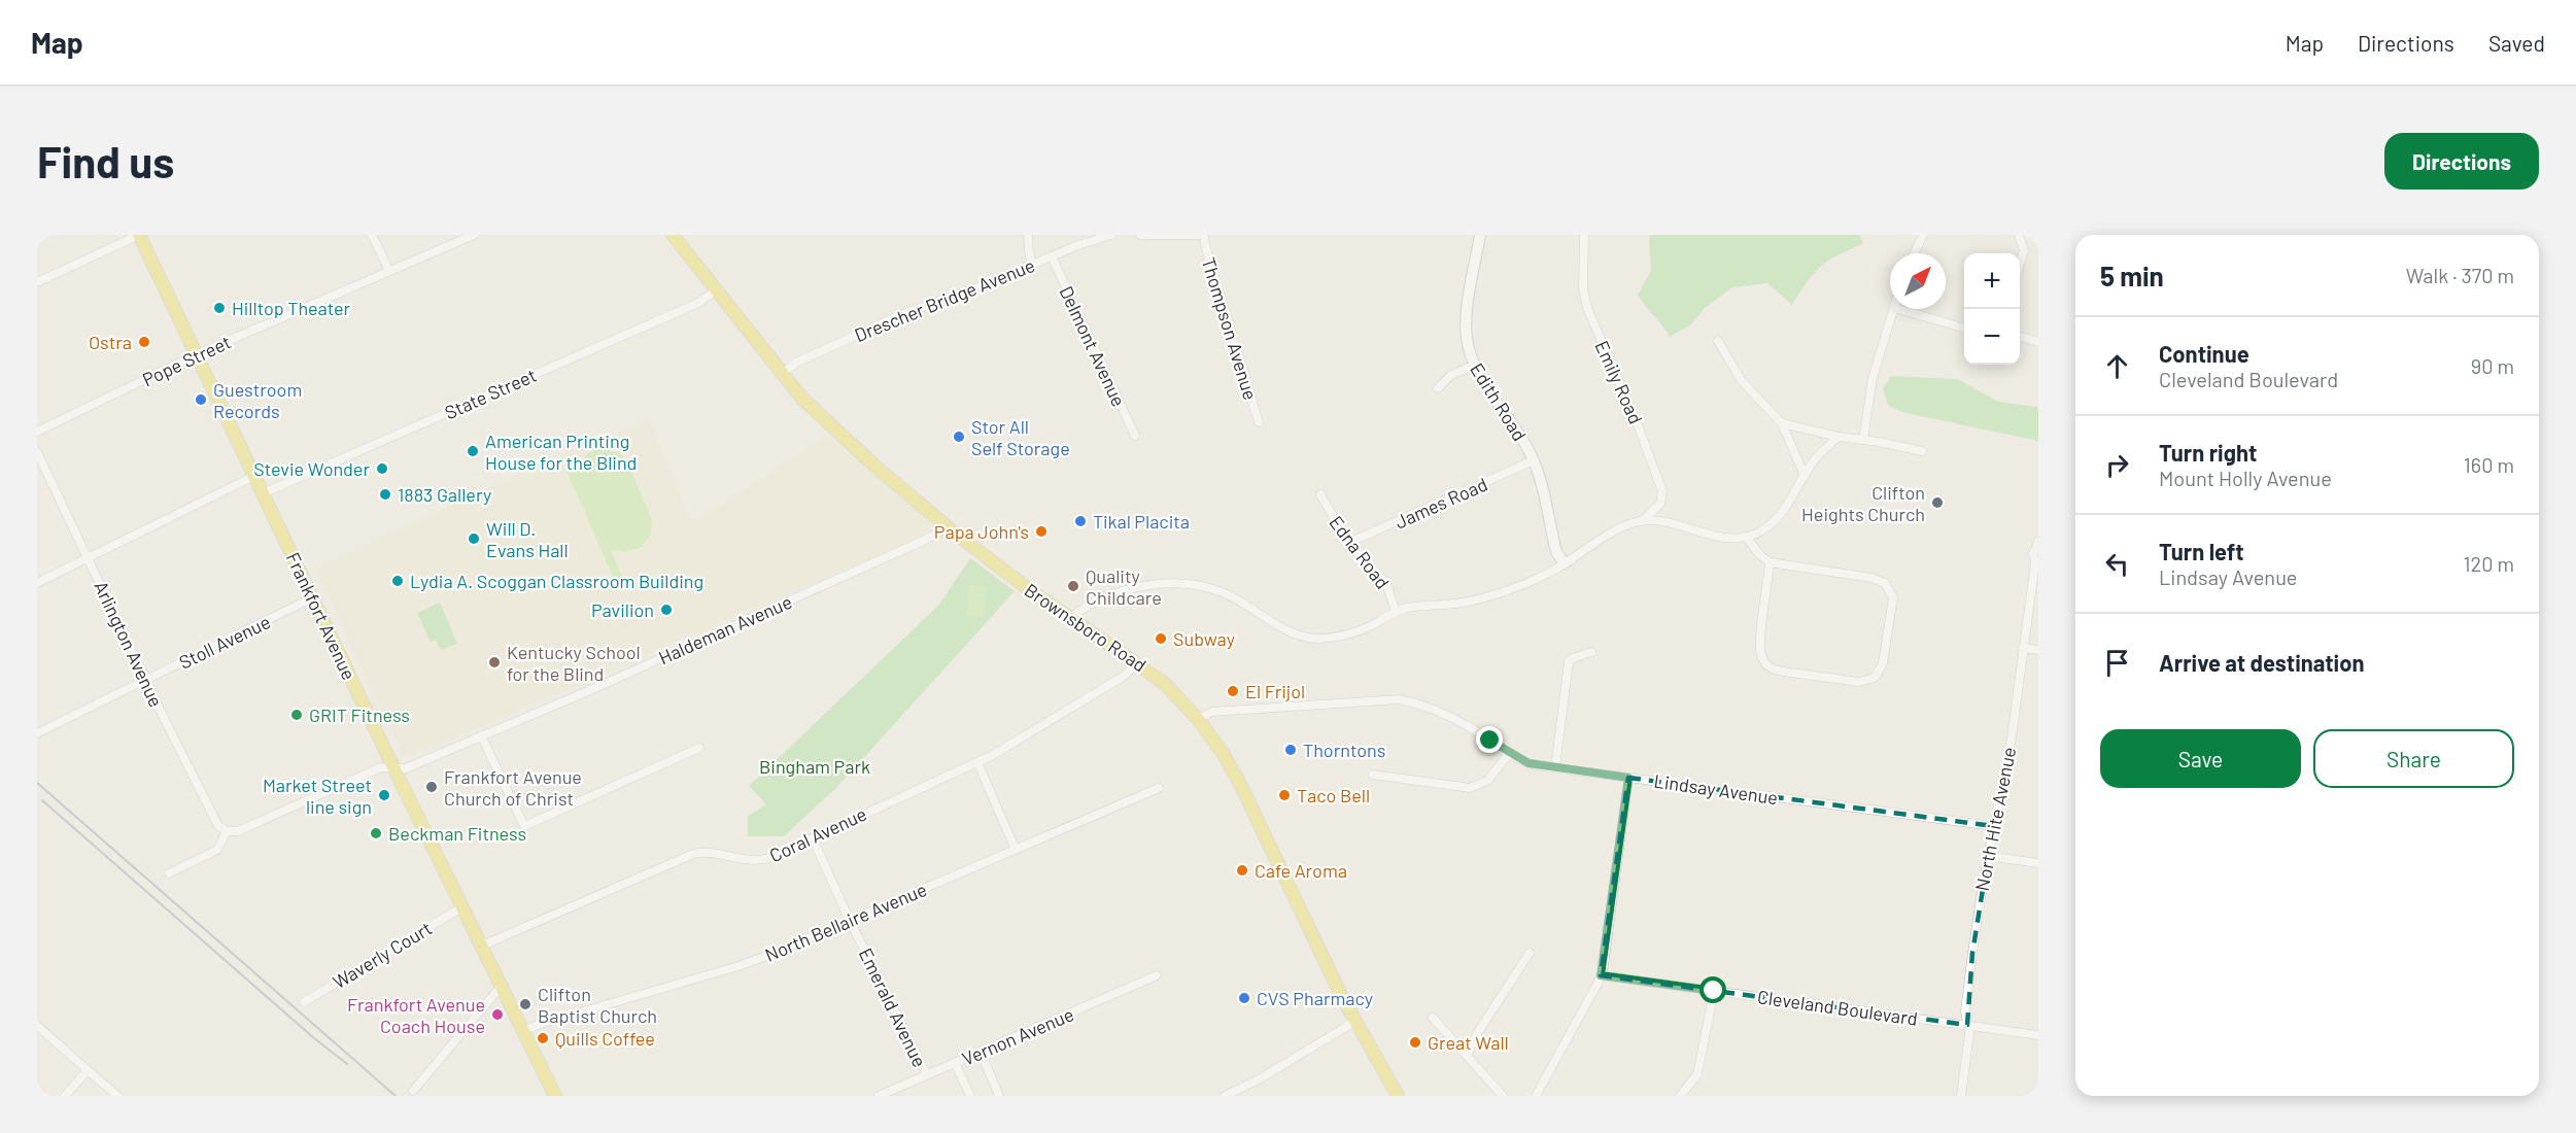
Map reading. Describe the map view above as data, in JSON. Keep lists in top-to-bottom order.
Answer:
{
  "streets": {
    "main road": ["Frankfort Avenue", "Brownsboro Road"],
    "street": [
      "Drescher Bridge Avenue",
      "Thompson Avenue",
      "Delmont Avenue",
      "Pope Street",
      "Emily Road",
      "State Street",
      "Edith Road",
      "James Road",
      "Edna Road",
      "Haldeman Avenue",
      "Stoll Avenue",
      "Arlington Avenue",
      "Lindsay Avenue",
      "North Hite Avenue",
      "Coral Avenue",
      "North Bellaire Avenue",
      "Waverly Court",
      "Emerald Avenue",
      "Cleveland Boulevard",
      "Vernon Avenue"
    ]
  },
  "crossings": [
    ["Drescher Bridge Avenue", "Delmont Avenue"],
    ["Drescher Bridge Avenue", "Brownsboro Road"],
    ["Pope Street", "Frankfort Avenue"],
    ["State Street", "Frankfort Avenue"],
    ["State Street", "Brownsboro Road"],
    ["Edith Road", "James Road"],
    ["James Road", "Edna Road"],
    ["Frankfort Avenue", "Haldeman Avenue"],
    ["Frankfort Avenue", "Stoll Avenue"],
    ["Frankfort Avenue", "Coral Avenue"],
    ["Frankfort Avenue", "North Bellaire Avenue"],
    ["Frankfort Avenue", "Waverly Court"],
    ["Brownsboro Road", "Haldeman Avenue"],
    ["Brownsboro Road", "Lindsay Avenue"],
    ["Brownsboro Road", "Coral Avenue"],
    ["Haldeman Avenue", "Arlington Avenue"],
    ["Stoll Avenue", "Arlington Avenue"],
    ["Lindsay Avenue", "North Hite Avenue"],
    ["North Hite Avenue", "Cleveland Boulevard"],
    ["Coral Avenue", "Emerald Avenue"],
    ["North Bellaire Avenue", "Emerald Avenue"],
    ["Emerald Avenue", "Vernon Avenue"]
  ],
  "parks": ["Bingham Park"],
  "places": [
    "Hilltop Theater",
    "Ostra",
    "Guestroom Records",
    "Stor All Self Storage",
    "American Printing House for the Blind",
    "Stevie Wonder",
    "1883 Gallery",
    "Clifton Heights Church",
    "Tikal Placita",
    "Papa John's",
    "Will D. Evans Hall",
    "Lydia A. Scoggan Classroom Building",
    "Quality Childcare",
    "Pavilion",
    "Subway",
    "Kentucky School for the Blind",
    "El Frijol",
    "GRIT Fitness",
    "Thorntons",
    "Frankfort Avenue Church of Christ",
    "Market Street line sign",
    "Taco Bell",
    "Beckman Fitness",
    "Cafe Aroma",
    "CVS Pharmacy",
    "Clifton Baptist Church",
    "Frankfort Avenue Coach House",
    "Quills Coffee",
    "Great Wall"
  ],
  "north": "top right",
  "page": {
    "header": "Map",
    "nav": ["Map", "Directions", "Saved"],
    "buttons": [
      "Directions",
      ["Save", "Share"]
    ],
    "title": "Find us",
    "heading": ["5 min", "Walk · 370 m"],
    "map_buttons": ["+", "−"],
    "list": [
      ["Continue", "Cleveland Boulevard", "90 m"],
      ["Turn right", "Mount Holly Avenue", "160 m"],
      ["Turn left", "Lindsay Avenue", "120 m"],
      "Arrive at destination"
    ]
  }
}
